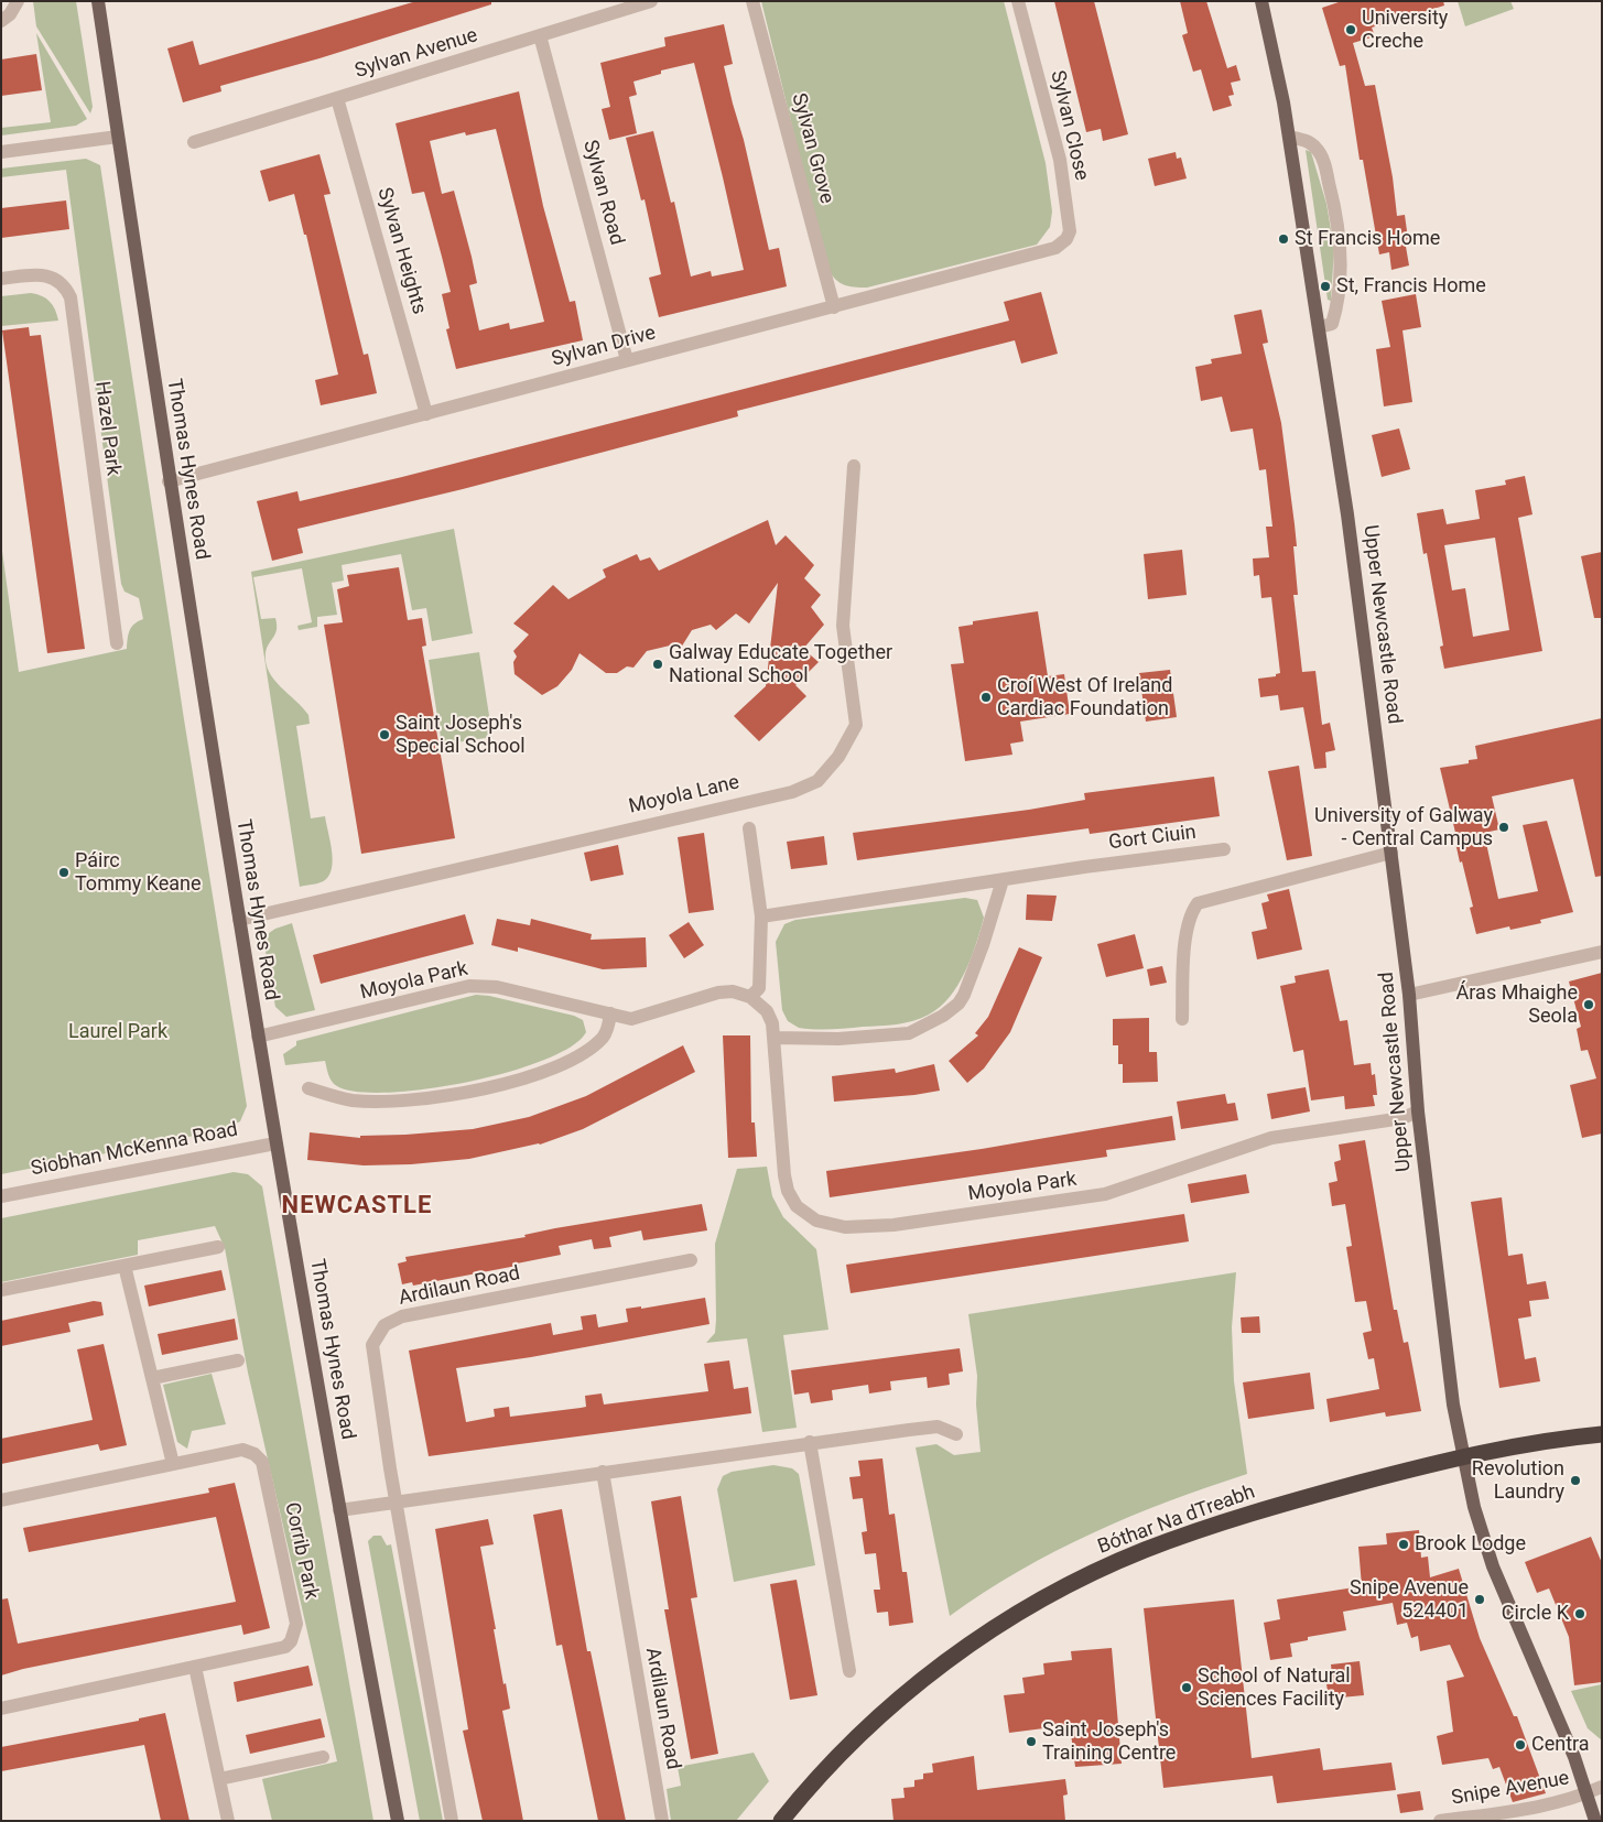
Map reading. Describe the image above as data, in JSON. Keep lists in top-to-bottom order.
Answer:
{
  "streets": {
    "highway": ["Bóthar Na dTreabh"],
    "main road": ["Thomas Hynes Road", "Upper Newcastle Road"],
    "street": [
      "Sylvan Avenue",
      "Sylvan Close",
      "Sylvan Grove",
      "Sylvan Road",
      "Sylvan Heights",
      "Sylvan Drive",
      "Hazel Park",
      "Moyola Lane",
      "Gort Ciuin",
      "Moyola Park",
      "Siobhan McKenna Road",
      "Ardilaun Road",
      "Corrib Park",
      "Snipe Avenue"
    ]
  },
  "crossings": [
    ["Sylvan Avenue", "Sylvan Road"],
    ["Sylvan Avenue", "Sylvan Heights"],
    ["Sylvan Close", "Sylvan Drive"],
    ["Sylvan Grove", "Sylvan Drive"],
    ["Sylvan Road", "Sylvan Drive"],
    ["Sylvan Heights", "Sylvan Drive"],
    ["Sylvan Drive", "Thomas Hynes Road"],
    ["Thomas Hynes Road", "Moyola Lane"],
    ["Thomas Hynes Road", "Moyola Park"],
    ["Thomas Hynes Road", "Siobhan McKenna Road"],
    ["Upper Newcastle Road", "Moyola Park"],
    ["Upper Newcastle Road", "Bóthar Na dTreabh"],
    ["Upper Newcastle Road", "Snipe Avenue"]
  ],
  "districts": ["NEWCASTLE"],
  "parks": ["Laurel Park"],
  "places": [
    "University Creche",
    "St Francis Home",
    "St, Francis Home",
    "Galway Educate Together National School",
    "Croí West Of Ireland Cardiac Foundation",
    "Saint Joseph's Special School",
    "University of Galway - Central Campus",
    "Páirc Tommy Keane",
    "Áras Mhaighe Seola",
    "Revolution Laundry",
    "Brook Lodge",
    "Snipe Avenue 524401",
    "Circle K",
    "School of Natural Sciences Facility",
    "Saint Joseph's Training Centre",
    "Centra"
  ]
}
